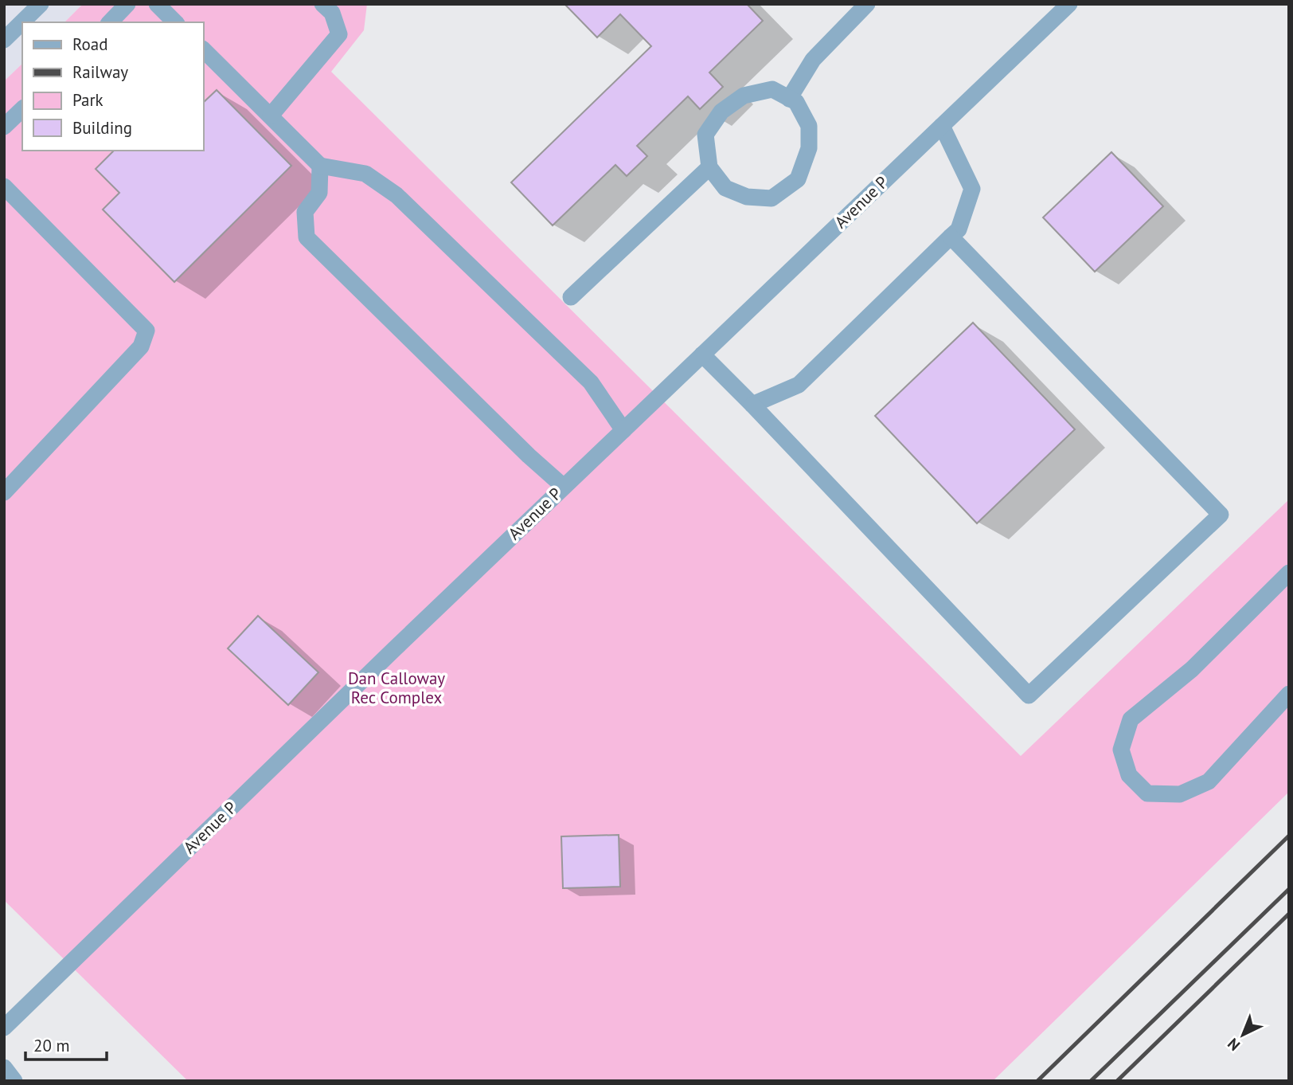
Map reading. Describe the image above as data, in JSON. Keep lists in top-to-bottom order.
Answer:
{
  "streets": {
    "street": ["Avenue P"]
  },
  "parks": ["Dan Calloway Rec Complex"],
  "legend": [
    "Road",
    "Railway",
    "Park",
    "Building"
  ],
  "scale_bar": "20 m",
  "north": "bottom left"
}
